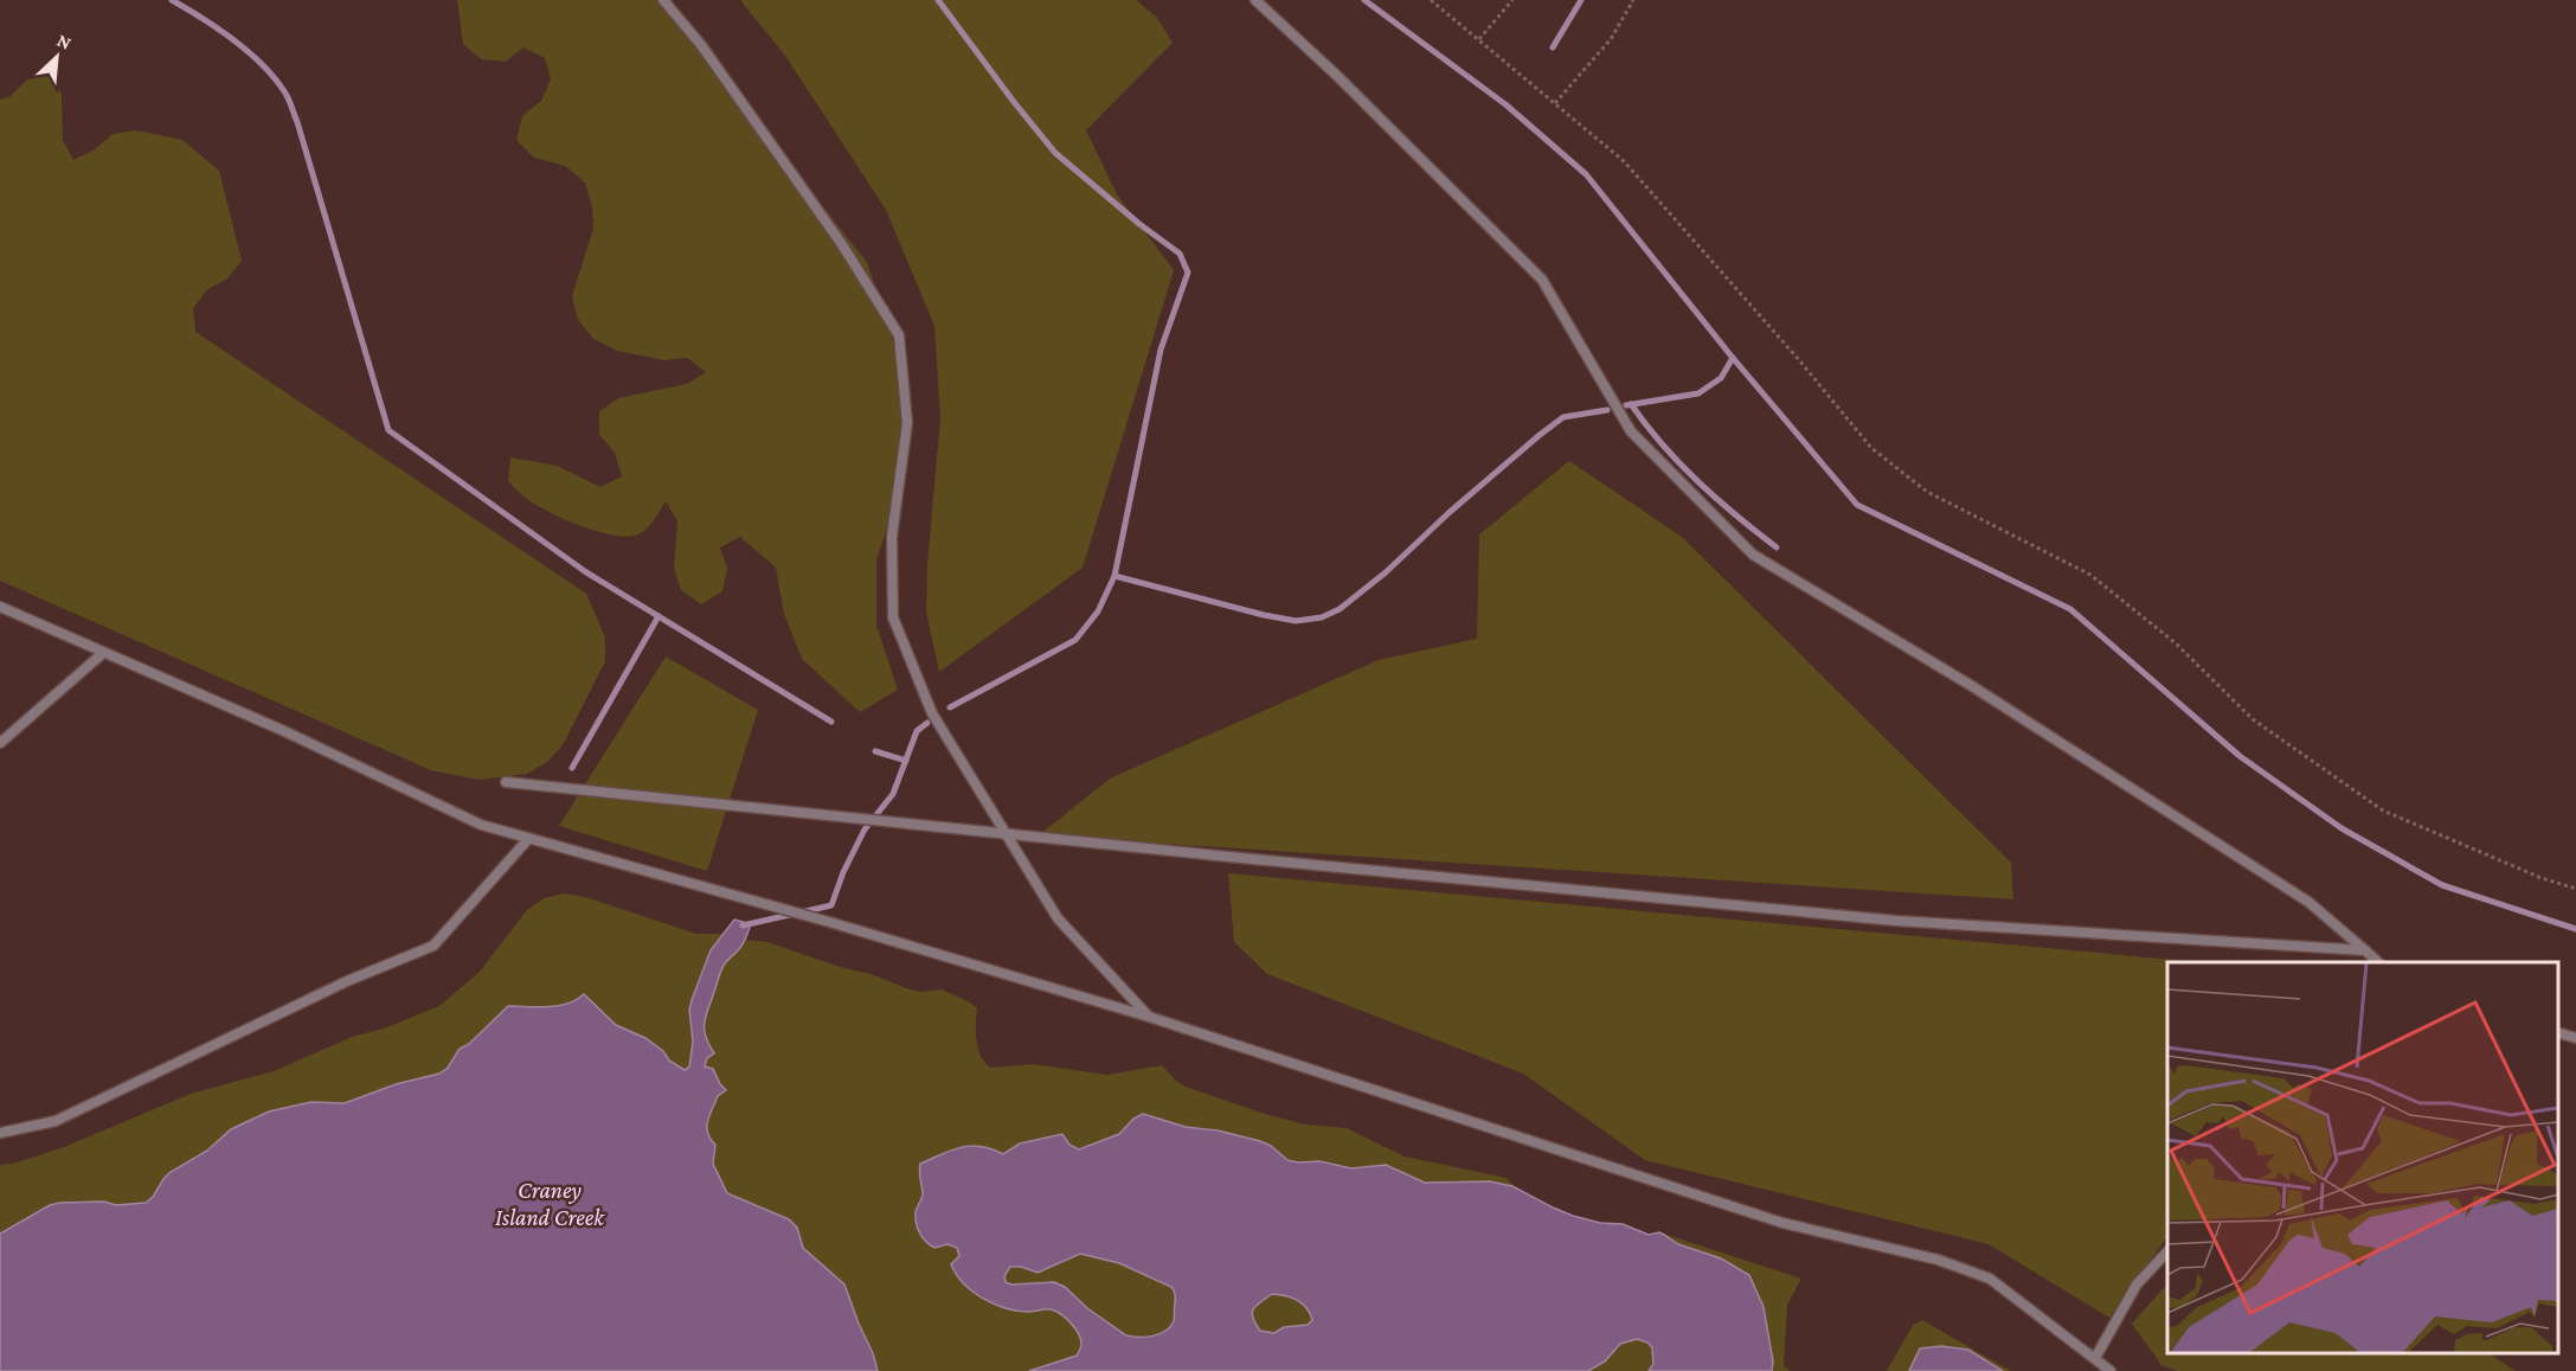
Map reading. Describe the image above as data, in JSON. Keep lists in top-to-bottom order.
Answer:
{
  "water": ["Craney Island Creek"],
  "north": "top right"
}
